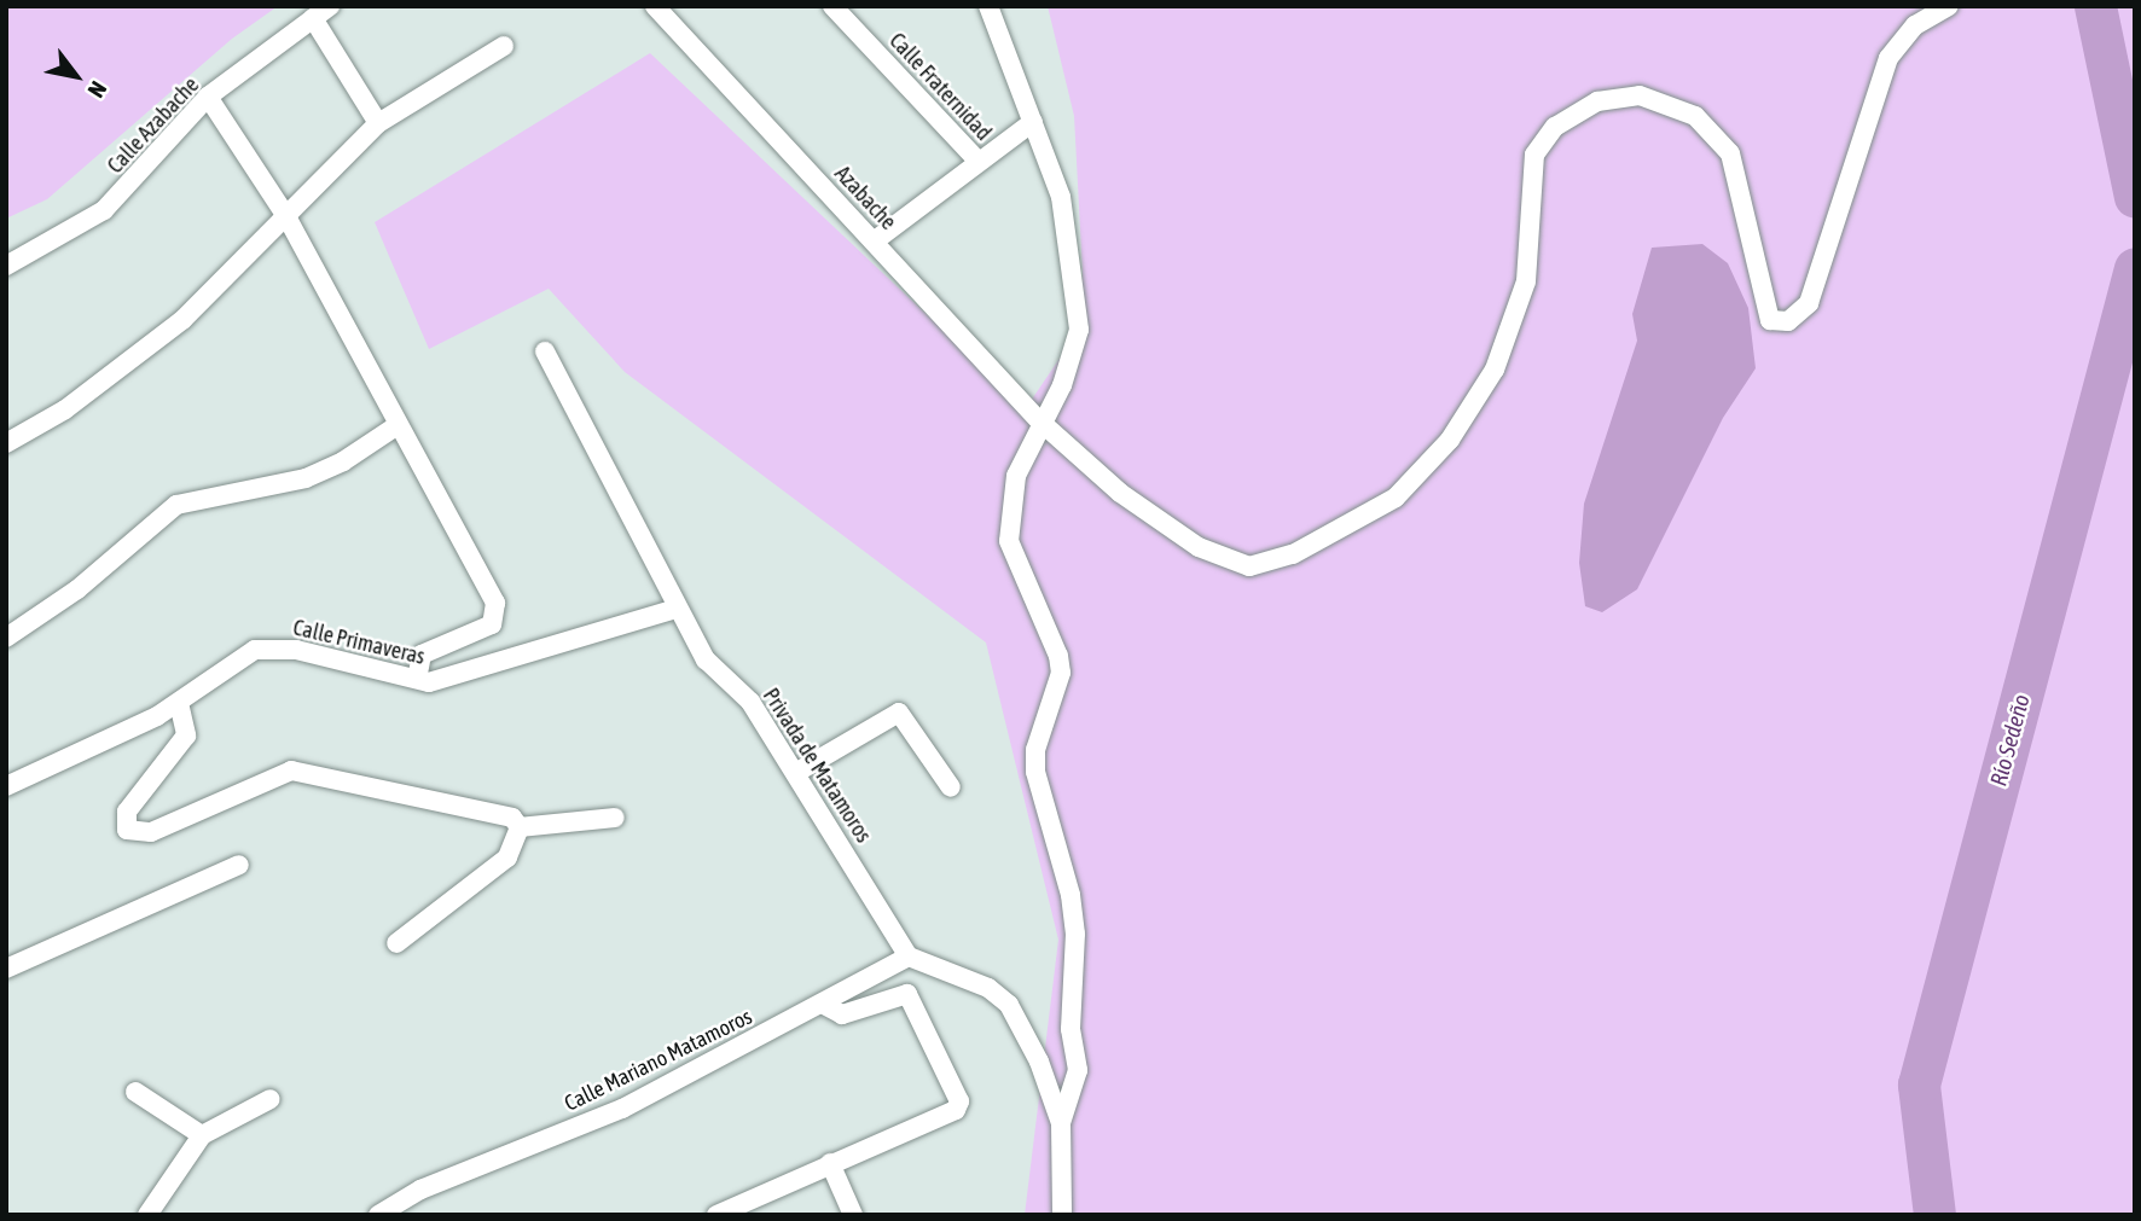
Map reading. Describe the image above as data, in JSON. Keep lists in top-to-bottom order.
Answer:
{
  "streets": {
    "street": [
      "Calle Fraternidad",
      "Calle Azabache",
      "Azabache",
      "Calle Primaveras",
      "Privada de Matamoros",
      "Calle Mariano Matamoros"
    ]
  },
  "crossings": [
    ["Calle Primaveras", "Privada de Matamoros"],
    ["Privada de Matamoros", "Calle Mariano Matamoros"]
  ],
  "water": ["Río Sedeño"],
  "north": "bottom right"
}
